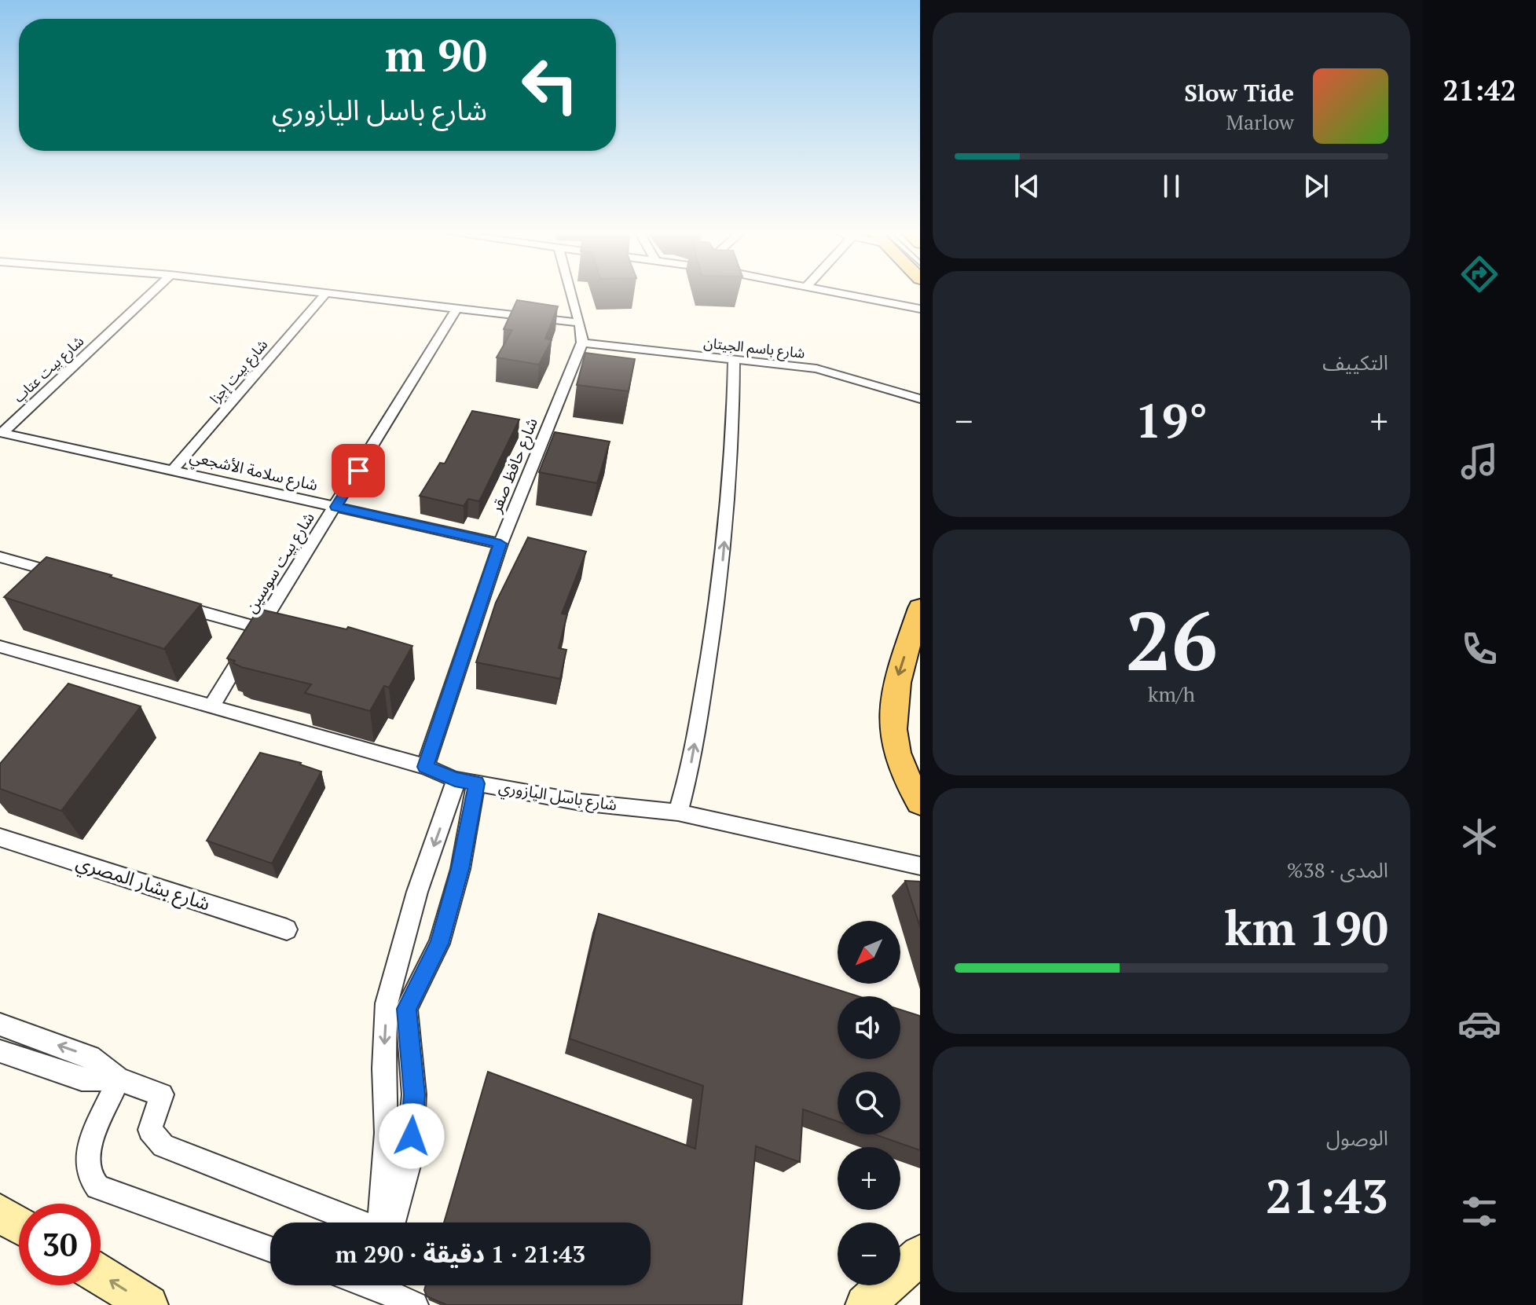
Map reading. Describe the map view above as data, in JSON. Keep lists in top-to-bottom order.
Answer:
{
  "streets": {
    "street": [
      "شارع باسم الجيتان",
      "شارع بيت عتاب",
      "شارع بيت إجزا",
      "شارع حافظ صقر",
      "شارع سلامة الأشجعي",
      "شارع بيت سوسين",
      "شارع باسل اليازوري",
      "شارع بشار المصري"
    ]
  },
  "crossings": [
    ["شارع باسم الجيتان", "شارع حافظ صقر"],
    ["شارع بيت عتاب", "شارع سلامة الأشجعي"],
    ["شارع بيت إجزا", "شارع سلامة الأشجعي"],
    ["شارع حافظ صقر", "شارع سلامة الأشجعي"],
    ["شارع حافظ صقر", "شارع باسل اليازوري"],
    ["شارع سلامة الأشجعي", "شارع بيت سوسين"],
    ["شارع بيت سوسين", "شارع باسل اليازوري"]
  ],
  "north": "bottom left",
  "page": {
    "tabs": "21:42",
    "turn": ["90 m", "شارع باسل اليازوري"],
    "song": ["Slow Tide", "Marlow"],
    "tile": [
      "التكييف",
      ["26", "km/h"],
      ["المدى · 38%", "190 km"],
      ["الوصول", "21:43"]
    ],
    "heat": ["−", "19°", "+"],
    "map_buttons": ["+", "−"],
    "limit": "30",
    "trip": "21:43 · 1 دقيقة · 290 m"
  }
}
